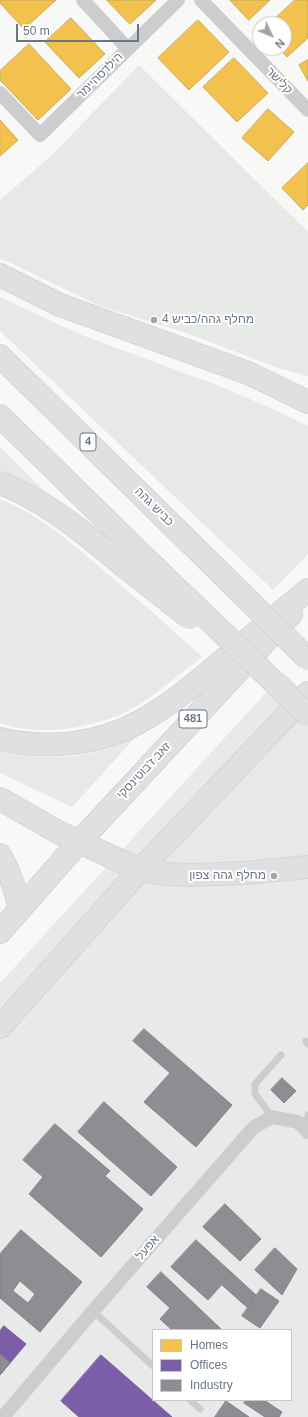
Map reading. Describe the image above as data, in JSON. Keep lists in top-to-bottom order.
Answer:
{
  "streets": {
    "main road": [
      "4",
      "כביש גהה",
      "481",
      "זאב ז'בוטינסקי"
    ],
    "street": ["הילדסהיימר", "קלישר", "אפעל"]
  },
  "places": ["מחלף גהה/כביש 4", "מחלף גהה צפון"],
  "legend": ["Homes", "Offices", "Industry"],
  "scale_bar": "50 m",
  "north": "bottom right"
}
